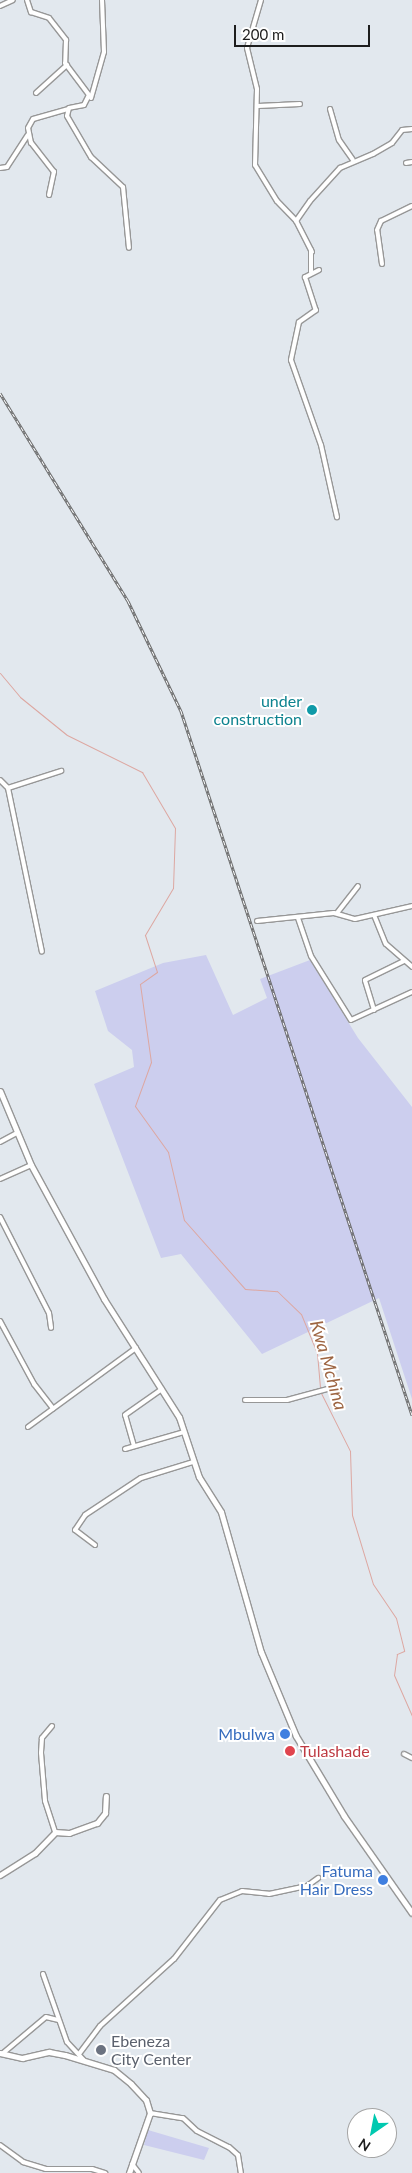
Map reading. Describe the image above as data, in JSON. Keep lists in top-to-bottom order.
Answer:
{
  "water": ["Kwa Mchina"],
  "places": [
    "under construction",
    "Mbulwa",
    "Tulashade",
    "Fatuma Hair Dress",
    "Ebeneza City Center"
  ],
  "scale_bar": "200 m",
  "north": "bottom left"
}
